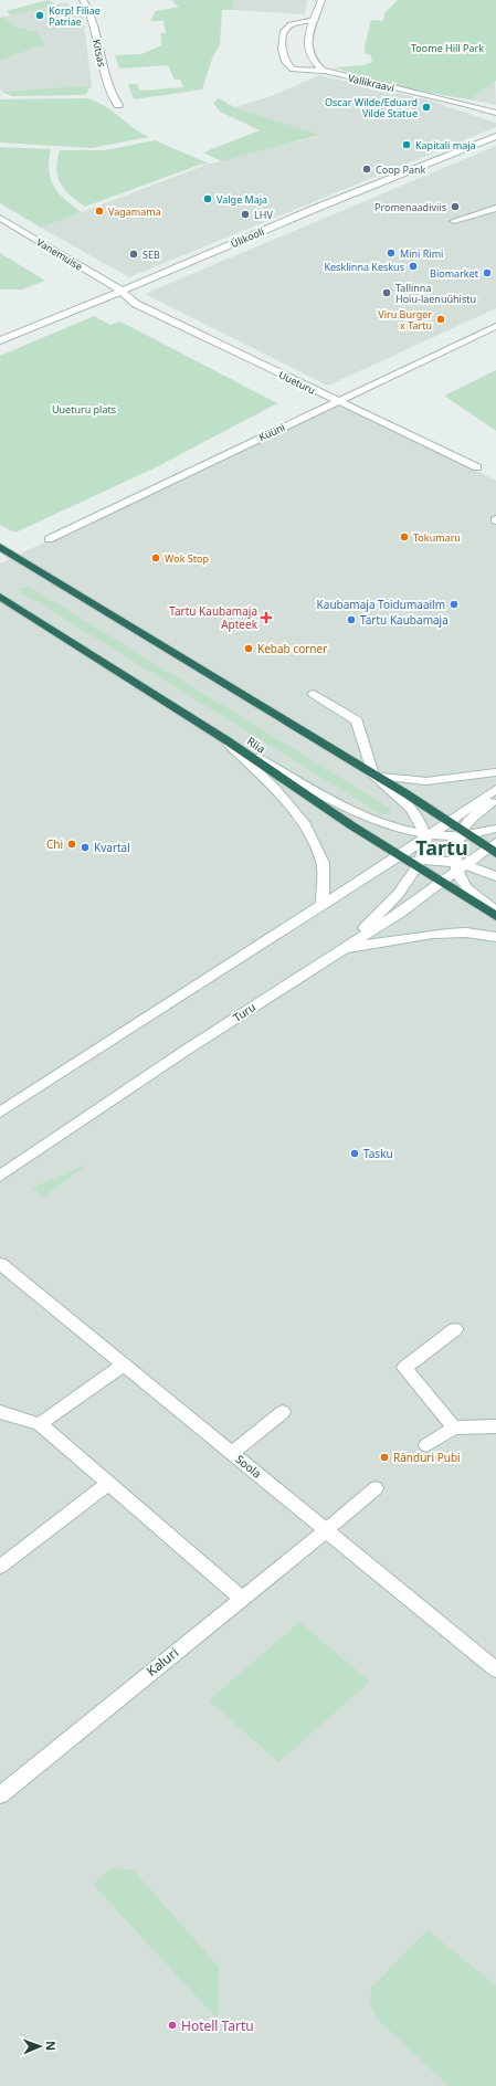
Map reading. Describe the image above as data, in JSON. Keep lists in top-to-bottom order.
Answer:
{
  "streets": {
    "highway": ["Riia"],
    "street": [
      "Kitsas",
      "Vallikraavi",
      "Ülikooli",
      "Vanemuise",
      "Uueturu",
      "Küüni",
      "Turu",
      "Soola",
      "Kaluri"
    ]
  },
  "crossings": [
    ["Ülikooli", "Vanemuise"],
    ["Ülikooli", "Uueturu"],
    ["Vanemuise", "Uueturu"],
    ["Uueturu", "Küüni"],
    ["Riia", "Turu"],
    ["Soola", "Kaluri"]
  ],
  "districts": ["Tartu"],
  "parks": ["Toome Hill Park", "Uueturu plats"],
  "places": {
    "other": [
      "Korp! Filiae Patriae",
      "Oscar Wilde/Eduard Vilde Statue",
      "Kapitali maja",
      "Coop Pank",
      "Valge Maja",
      "Promenaadiviis",
      "Vagamama",
      "LHV",
      "Mini Rimi",
      "SEB",
      "Kesklinna Keskus",
      "Biomarket",
      "Tallinna Hoiu-laenuühistu",
      "Viru Burger x Tartu",
      "Tokumaru",
      "Wok Stop",
      "Kaubamaja Toidumaailm",
      "Tartu Kaubamaja",
      "Kebab corner",
      "Chi",
      "Kvartal",
      "Tasku",
      "Ränduri Pubi",
      "Hotell Tartu"
    ],
    "health": ["Tartu Kaubamaja Apteek"]
  },
  "north": "right"
}
